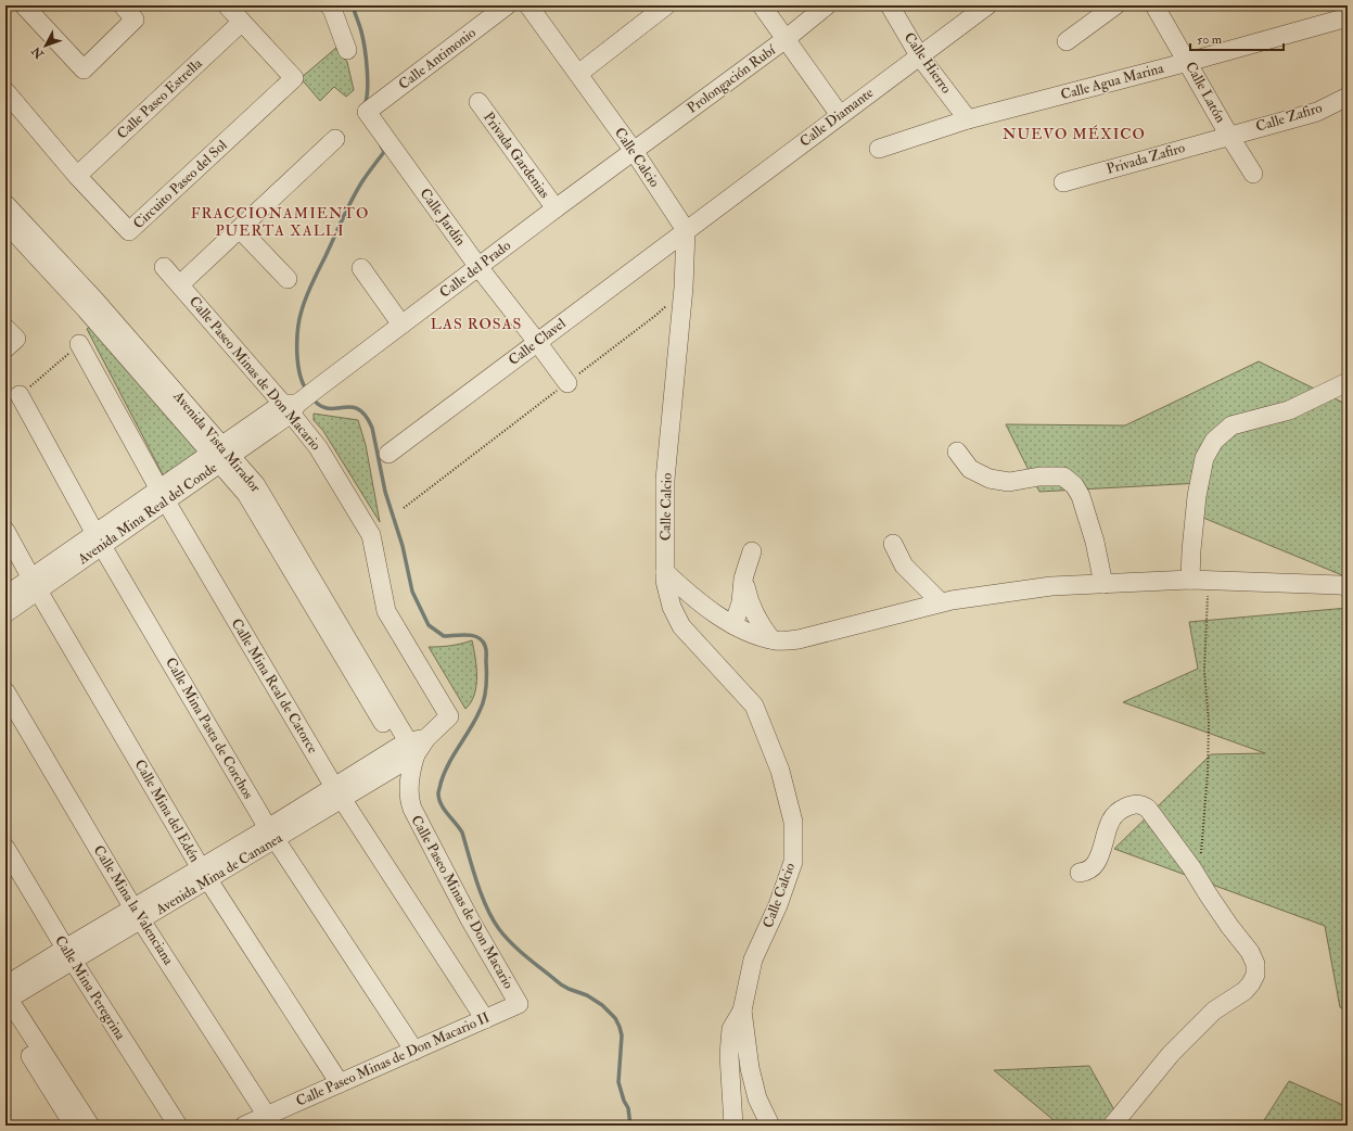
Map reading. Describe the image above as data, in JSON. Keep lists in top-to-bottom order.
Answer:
{
  "streets": {
    "street": [
      "Calle Antimonio",
      "Calle Hierro",
      "Prolongación Rubí",
      "Calle Agua Marina",
      "Calle Latón",
      "Calle Paseo Estrella",
      "Calle Diamante",
      "Calle Zafiro",
      "Privada Gardenias",
      "Calle Calcio",
      "Privada Zafiro",
      "Circuito Paseo del Sol",
      "Calle Jardín",
      "Calle del Prado",
      "Calle Clavel",
      "Calle Paseo Minas de Don Macario",
      "Avenida Vista Mirador",
      "Avenida Mina Real del Conde",
      "Calle Mina Real de Catorce",
      "Calle Mina Pasta de Corchos",
      "Calle Mina del Edén",
      "Avenida Mina de Cananea",
      "Calle Mina la Valenciana",
      "Calle Mina Peregrina",
      "Calle Paseo Minas de Don Macario II"
    ]
  },
  "crossings": [
    ["Calle Antimonio", "Calle Jardín"],
    ["Calle Hierro", "Calle Agua Marina"],
    ["Calle Hierro", "Calle Diamante"],
    ["Prolongación Rubí", "Calle Calcio"],
    ["Prolongación Rubí", "Calle del Prado"],
    ["Calle Agua Marina", "Calle Latón"],
    ["Calle Latón", "Calle Zafiro"],
    ["Calle Latón", "Privada Zafiro"],
    ["Calle Paseo Estrella", "Circuito Paseo del Sol"],
    ["Calle Diamante", "Calle Calcio"],
    ["Calle Diamante", "Calle Clavel"],
    ["Calle Zafiro", "Privada Zafiro"],
    ["Privada Gardenias", "Calle del Prado"],
    ["Calle Calcio", "Calle del Prado"],
    ["Calle Calcio", "Calle Clavel"],
    ["Calle Jardín", "Calle del Prado"],
    ["Calle Jardín", "Calle Clavel"],
    ["Calle del Prado", "Calle Paseo Minas de Don Macario"],
    ["Calle del Prado", "Avenida Mina Real del Conde"],
    ["Calle Paseo Minas de Don Macario", "Avenida Vista Mirador"],
    ["Calle Paseo Minas de Don Macario", "Avenida Mina Real del Conde"],
    ["Calle Paseo Minas de Don Macario", "Avenida Mina de Cananea"],
    ["Calle Paseo Minas de Don Macario", "Calle Paseo Minas de Don Macario II"],
    ["Avenida Vista Mirador", "Avenida Mina Real del Conde"],
    ["Avenida Vista Mirador", "Avenida Mina de Cananea"],
    ["Avenida Mina Real del Conde", "Calle Mina Real de Catorce"],
    ["Avenida Mina Real del Conde", "Calle Mina Pasta de Corchos"],
    ["Avenida Mina Real del Conde", "Calle Mina del Edén"],
    ["Calle Mina Real de Catorce", "Avenida Mina de Cananea"],
    ["Calle Mina Real de Catorce", "Calle Paseo Minas de Don Macario II"],
    ["Calle Mina Pasta de Corchos", "Avenida Mina de Cananea"],
    ["Calle Mina Pasta de Corchos", "Calle Paseo Minas de Don Macario II"],
    ["Calle Mina del Edén", "Avenida Mina de Cananea"],
    ["Calle Mina del Edén", "Calle Paseo Minas de Don Macario II"],
    ["Avenida Mina de Cananea", "Calle Mina la Valenciana"],
    ["Avenida Mina de Cananea", "Calle Mina Peregrina"],
    ["Calle Mina la Valenciana", "Calle Paseo Minas de Don Macario II"]
  ],
  "districts": ["NUEVO MÉXICO", "FRACCIONAMIENTO PUERTA XALLI", "LAS ROSAS"],
  "scale_bar": "50 m",
  "north": "bottom left"
}
